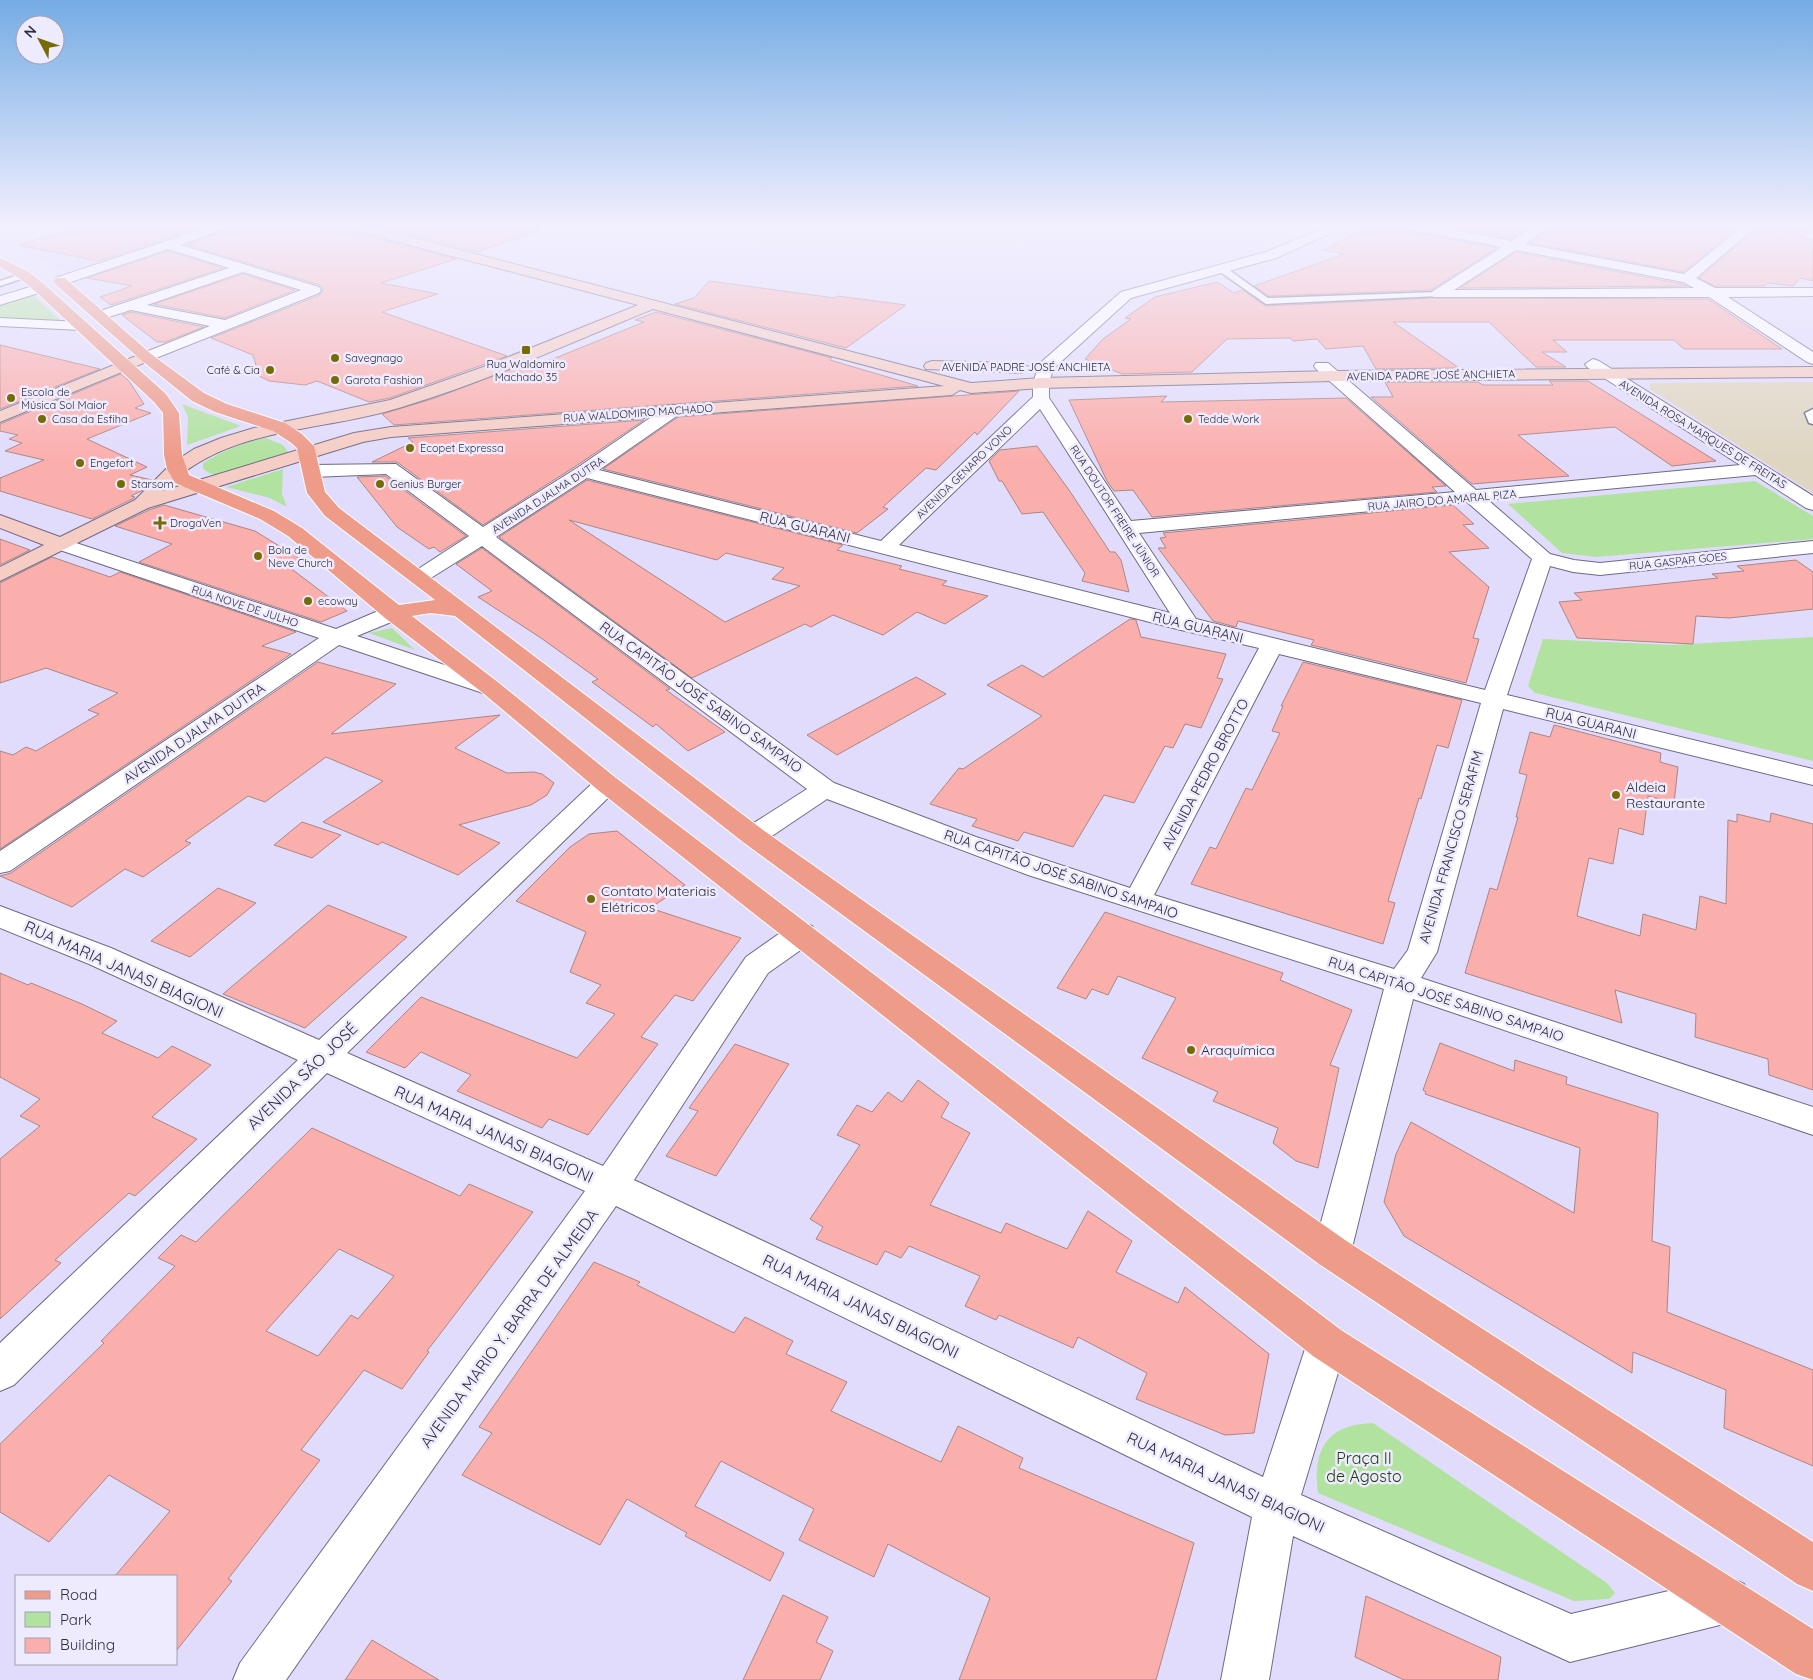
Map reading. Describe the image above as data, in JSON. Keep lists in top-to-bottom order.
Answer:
{
  "streets": {
    "main road": ["AVENIDA PADRE JOSÉ ANCHIETA", "RUA WALDOMIRO MACHADO", "RUA NOVE DE JULHO"],
    "street": [
      "AVENIDA ROSA MARQUES DE FREITAS",
      "AVENIDA GENARO VONO",
      "AVENIDA DJALMA DUTRA",
      "RUA JAIRO DO AMARAL PIZA",
      "RUA DOUTOR FREIRE JÚNIOR",
      "RUA GUARANI",
      "RUA GASPAR GOES",
      "RUA CAPITÃO JOSÉ SABINO SAMPAIO",
      "AVENIDA PEDRO BROTTO",
      "AVENIDA FRANCISCO SERAFIM",
      "RUA MARIA JANASI BIAGIONI",
      "AVENIDA SÃO JOSÉ",
      "AVENIDA MARIO Y. BARRA DE ALMEIDA"
    ]
  },
  "crossings": [
    ["AVENIDA PADRE JOSÉ ANCHIETA", "RUA WALDOMIRO MACHADO"],
    ["AVENIDA PADRE JOSÉ ANCHIETA", "AVENIDA ROSA MARQUES DE FREITAS"],
    ["AVENIDA PADRE JOSÉ ANCHIETA", "AVENIDA GENARO VONO"],
    ["AVENIDA PADRE JOSÉ ANCHIETA", "RUA DOUTOR FREIRE JÚNIOR"],
    ["RUA WALDOMIRO MACHADO", "AVENIDA DJALMA DUTRA"],
    ["RUA WALDOMIRO MACHADO", "RUA CAPITÃO JOSÉ SABINO SAMPAIO"],
    ["AVENIDA ROSA MARQUES DE FREITAS", "RUA JAIRO DO AMARAL PIZA"],
    ["AVENIDA GENARO VONO", "RUA DOUTOR FREIRE JÚNIOR"],
    ["AVENIDA GENARO VONO", "RUA GUARANI"],
    ["AVENIDA DJALMA DUTRA", "RUA GUARANI"],
    ["AVENIDA DJALMA DUTRA", "RUA NOVE DE JULHO"],
    ["AVENIDA DJALMA DUTRA", "RUA CAPITÃO JOSÉ SABINO SAMPAIO"],
    ["RUA JAIRO DO AMARAL PIZA", "RUA DOUTOR FREIRE JÚNIOR"],
    ["RUA DOUTOR FREIRE JÚNIOR", "RUA GUARANI"],
    ["RUA GUARANI", "AVENIDA PEDRO BROTTO"],
    ["RUA GUARANI", "AVENIDA FRANCISCO SERAFIM"],
    ["RUA GASPAR GOES", "AVENIDA FRANCISCO SERAFIM"],
    ["RUA CAPITÃO JOSÉ SABINO SAMPAIO", "AVENIDA PEDRO BROTTO"],
    ["RUA CAPITÃO JOSÉ SABINO SAMPAIO", "AVENIDA FRANCISCO SERAFIM"],
    ["RUA MARIA JANASI BIAGIONI", "AVENIDA SÃO JOSÉ"],
    ["RUA MARIA JANASI BIAGIONI", "AVENIDA MARIO Y. BARRA DE ALMEIDA"]
  ],
  "parks": ["Praça II de Agosto"],
  "places": {
    "transit": ["Rua Waldomiro Machado 35"],
    "other": [
      "Savegnago",
      "Café & Cia",
      "Garota Fashion",
      "Escola de Música Sol Maior",
      "Casa da Esfiha",
      "Tedde Work",
      "Ecopet Expressa",
      "Engefort",
      "Starsom",
      "Genius Burger",
      "Bola de Neve Church",
      "ecoway",
      "Aldeia Restaurante",
      "Contato Materiais Elétricos",
      "Araquímica"
    ],
    "health": ["DrogaVen"]
  },
  "legend": ["Road", "Park", "Building"],
  "north": "top left"
}
